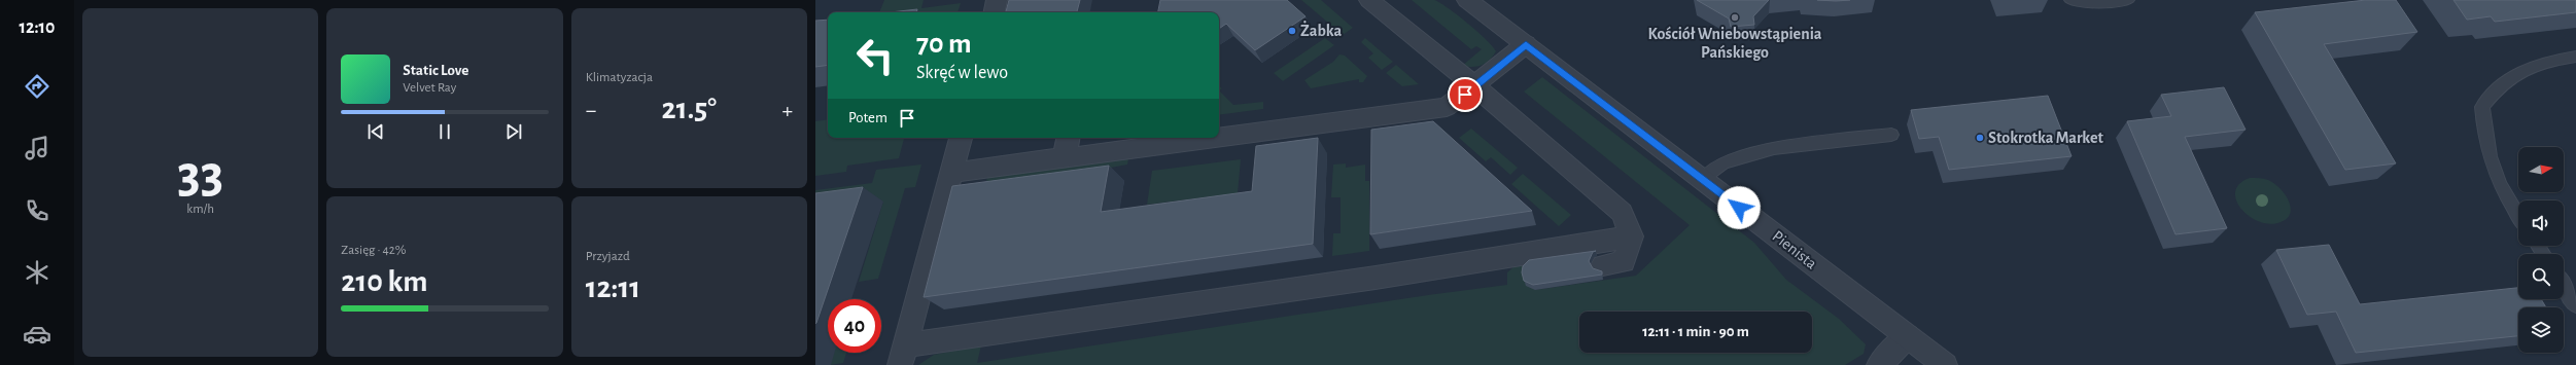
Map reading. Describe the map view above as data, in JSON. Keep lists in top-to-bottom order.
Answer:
{
  "streets": {
    "street": ["Pienista"]
  },
  "places": ["Kościół Wniebowstąpienia Pańskiego", "Żabka", "Stokrotka Market"],
  "north": "right",
  "page": {
    "tabs": "12:10",
    "tile": [
      ["33", "km/h"],
      "Klimatyzacja",
      ["Zasięg · 42%", "210 km"],
      ["Przyjazd", "12:11"]
    ],
    "turn": ["70 m", "Skręć w lewo"],
    "song": ["Static Love", "Velvet Ray"],
    "heat": ["−", "21.5°", "+"],
    "then": "Potem",
    "limit": "40",
    "trip": "12:11 · 1 min · 90 m"
  }
}
